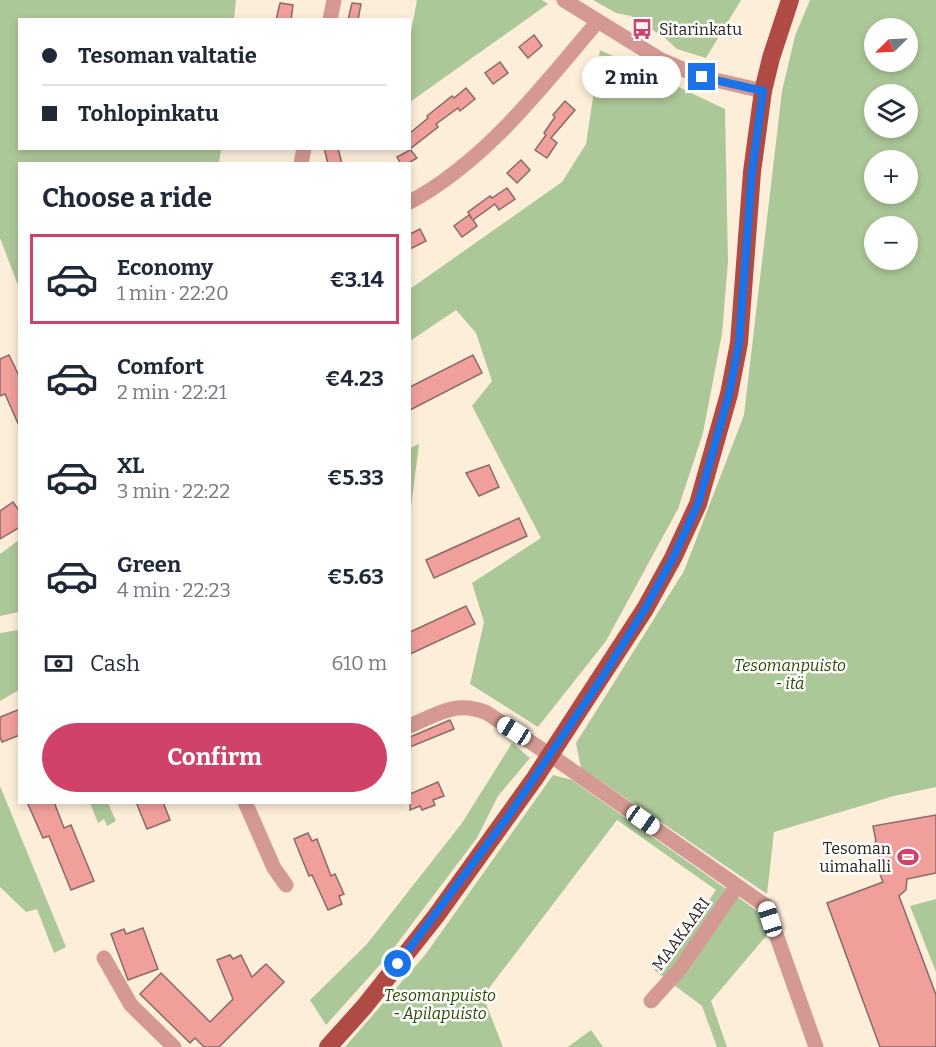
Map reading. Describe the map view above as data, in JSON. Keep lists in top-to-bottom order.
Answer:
{
  "streets": {
    "street": ["MAAKAARI"]
  },
  "parks": ["Tesomanpuisto - itä", "Tesomanpuisto - Apilapuisto"],
  "places": {
    "bus stop": ["Sitarinkatu"],
    "sports": ["Tesoman uimahalli"]
  },
  "north": "bottom left",
  "page": {
    "map_buttons": ["+", "−"],
    "banner": ["Tesoman valtatie", "Tohlopinkatu"],
    "bubble": "2 min",
    "heading": "Choose a ride",
    "list": [
      {
        "name": "Economy",
        "note": "1 min · 22:20",
        "value": "€3.14"
      },
      {
        "name": "Comfort",
        "note": "2 min · 22:21",
        "value": "€4.23"
      },
      {
        "name": "XL",
        "note": "3 min · 22:22",
        "value": "€5.33"
      },
      {
        "name": "Green",
        "note": "4 min · 22:23",
        "value": "€5.63"
      }
    ],
    "pay": ["Cash", "610 m"],
    "buttons": "Confirm"
  }
}
